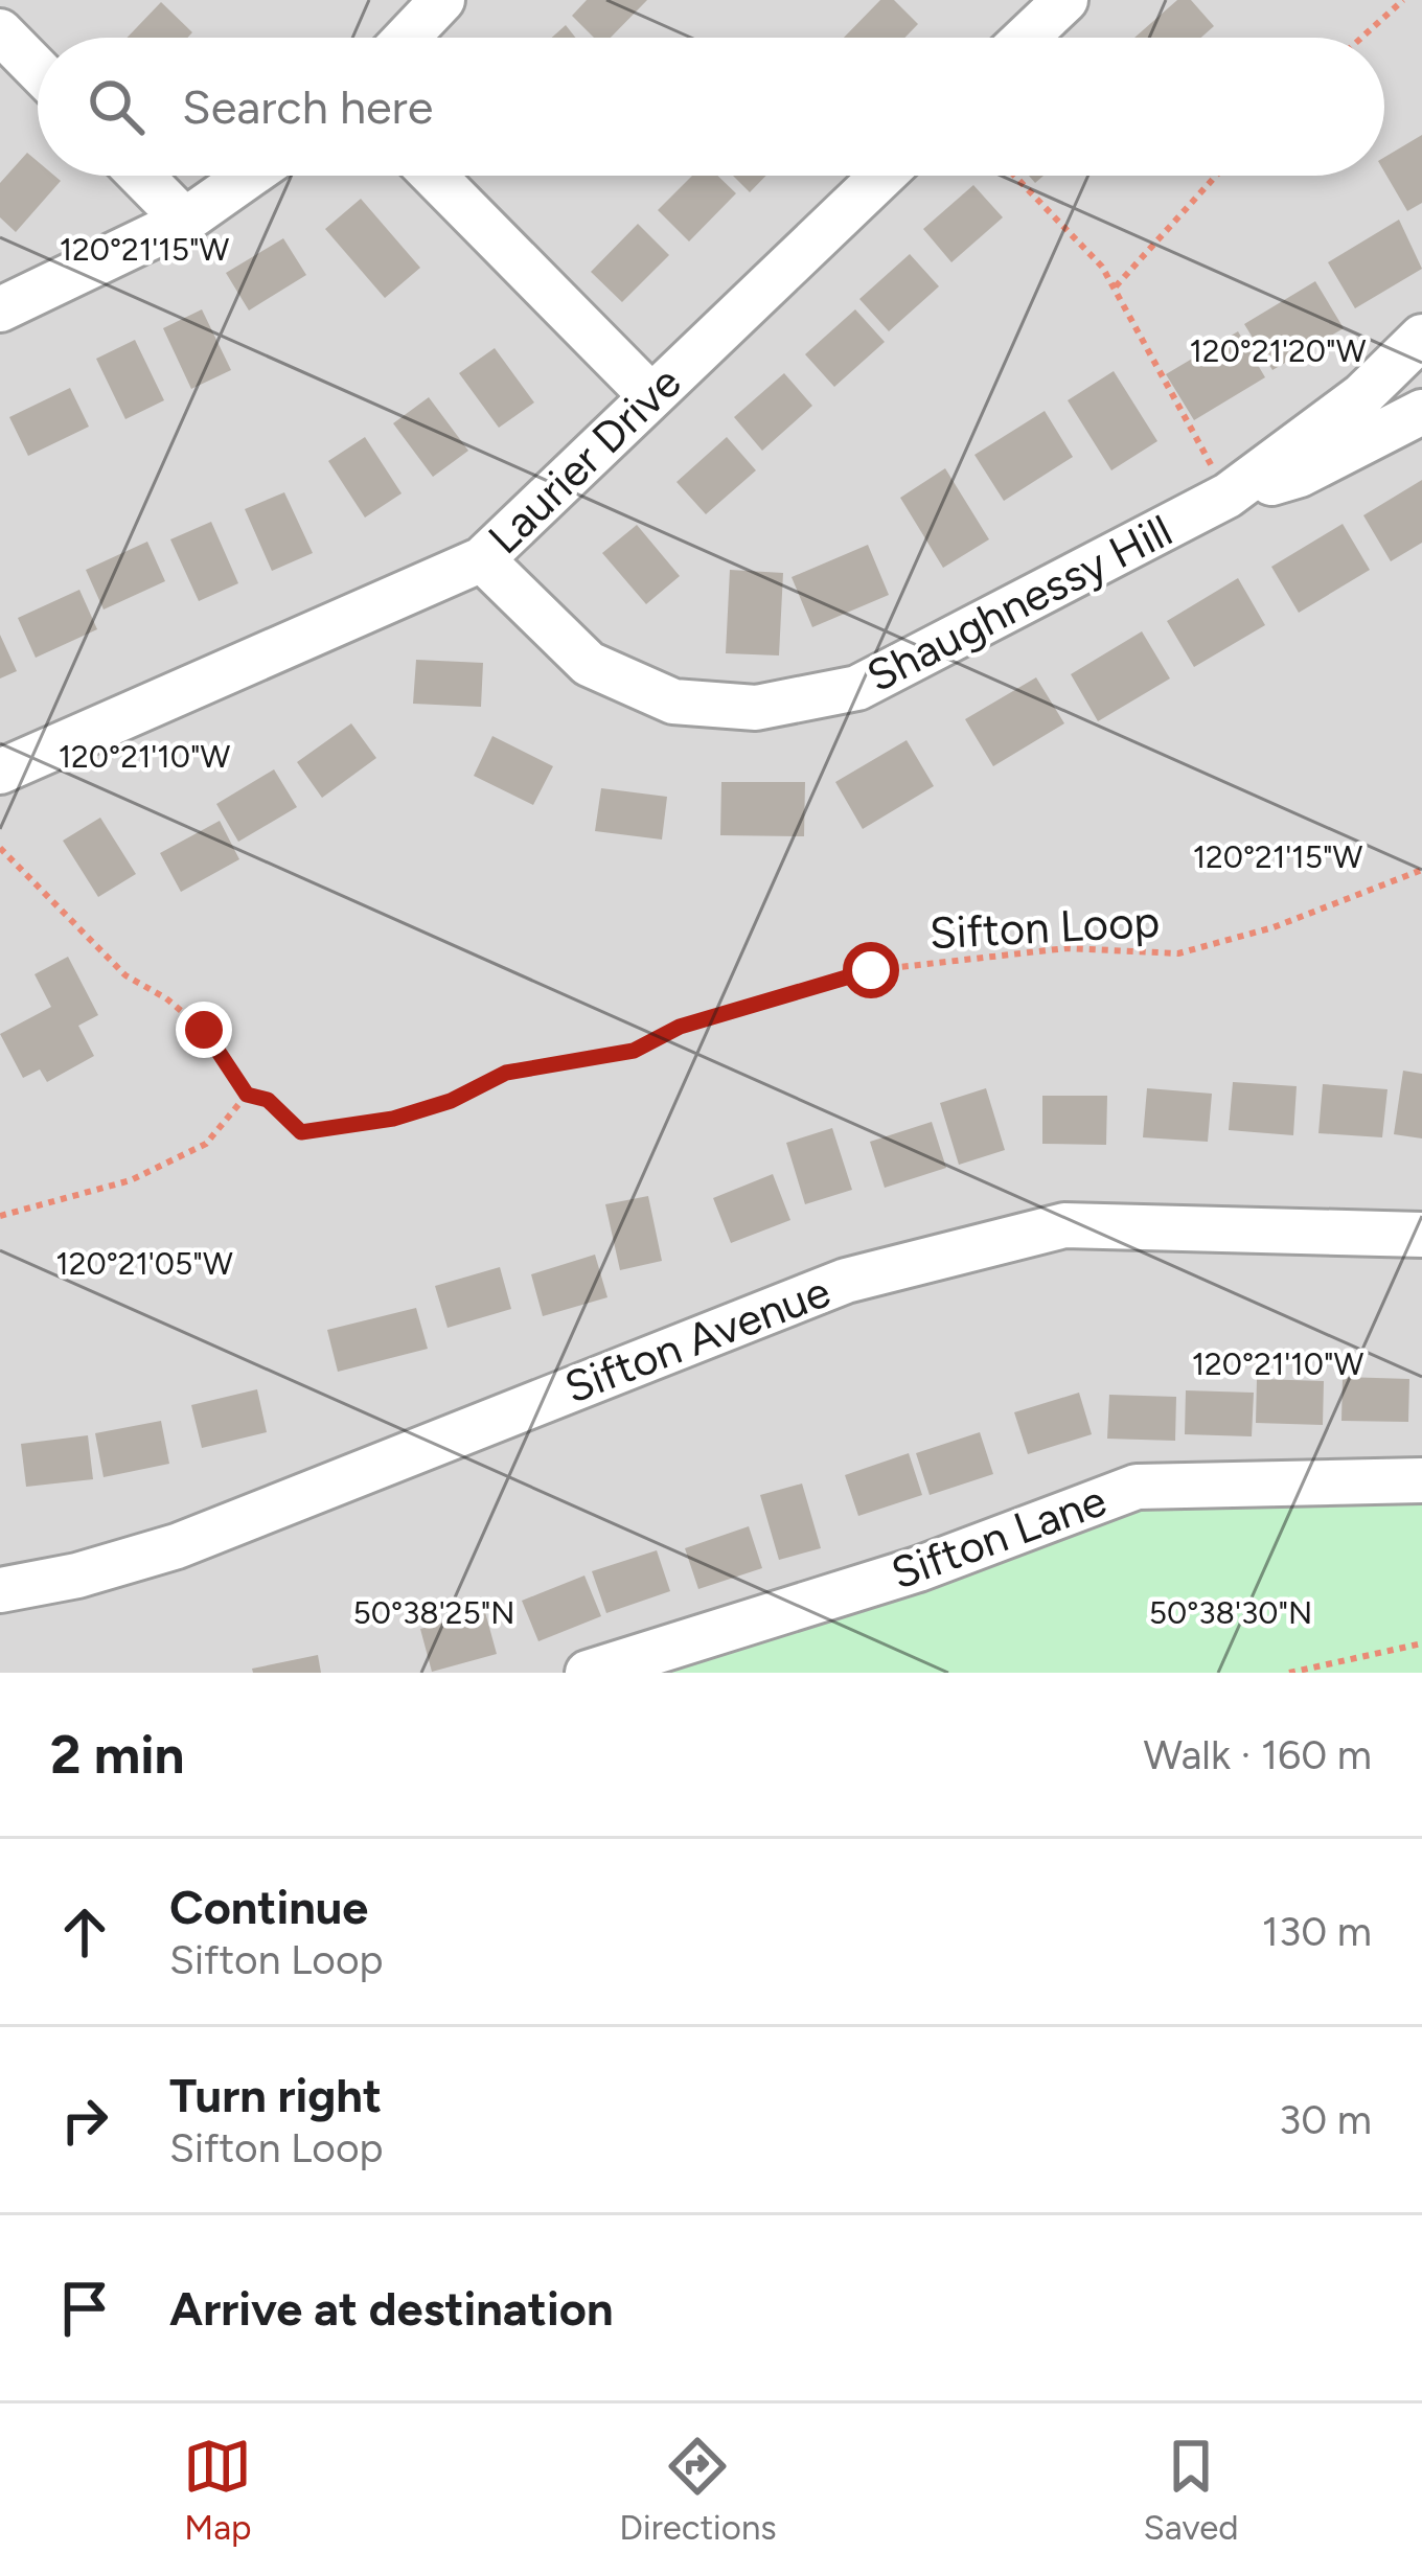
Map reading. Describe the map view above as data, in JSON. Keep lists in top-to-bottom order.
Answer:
{
  "streets": {
    "street": [
      "Laurier Drive",
      "Shaughnessy Hill",
      "Sifton Avenue",
      "Sifton Lane"
    ],
    "path": ["Sifton Loop"]
  },
  "crossings": [
    ["Laurier Drive", "Shaughnessy Hill"]
  ],
  "page": {
    "search": "Search here",
    "heading": ["2 min", "Walk · 160 m"],
    "list": [
      ["Continue", "Sifton Loop", "130 m"],
      ["Turn right", "Sifton Loop", "30 m"],
      "Arrive at destination"
    ],
    "nav": ["Map", "Directions", "Saved"]
  },
  "coordinates": [
    "120°21'15\"W",
    "120°21'20\"W",
    "120°21'10\"W",
    "120°21'05\"W",
    "50°38'25\"N",
    "50°38'30\"N"
  ]
}
